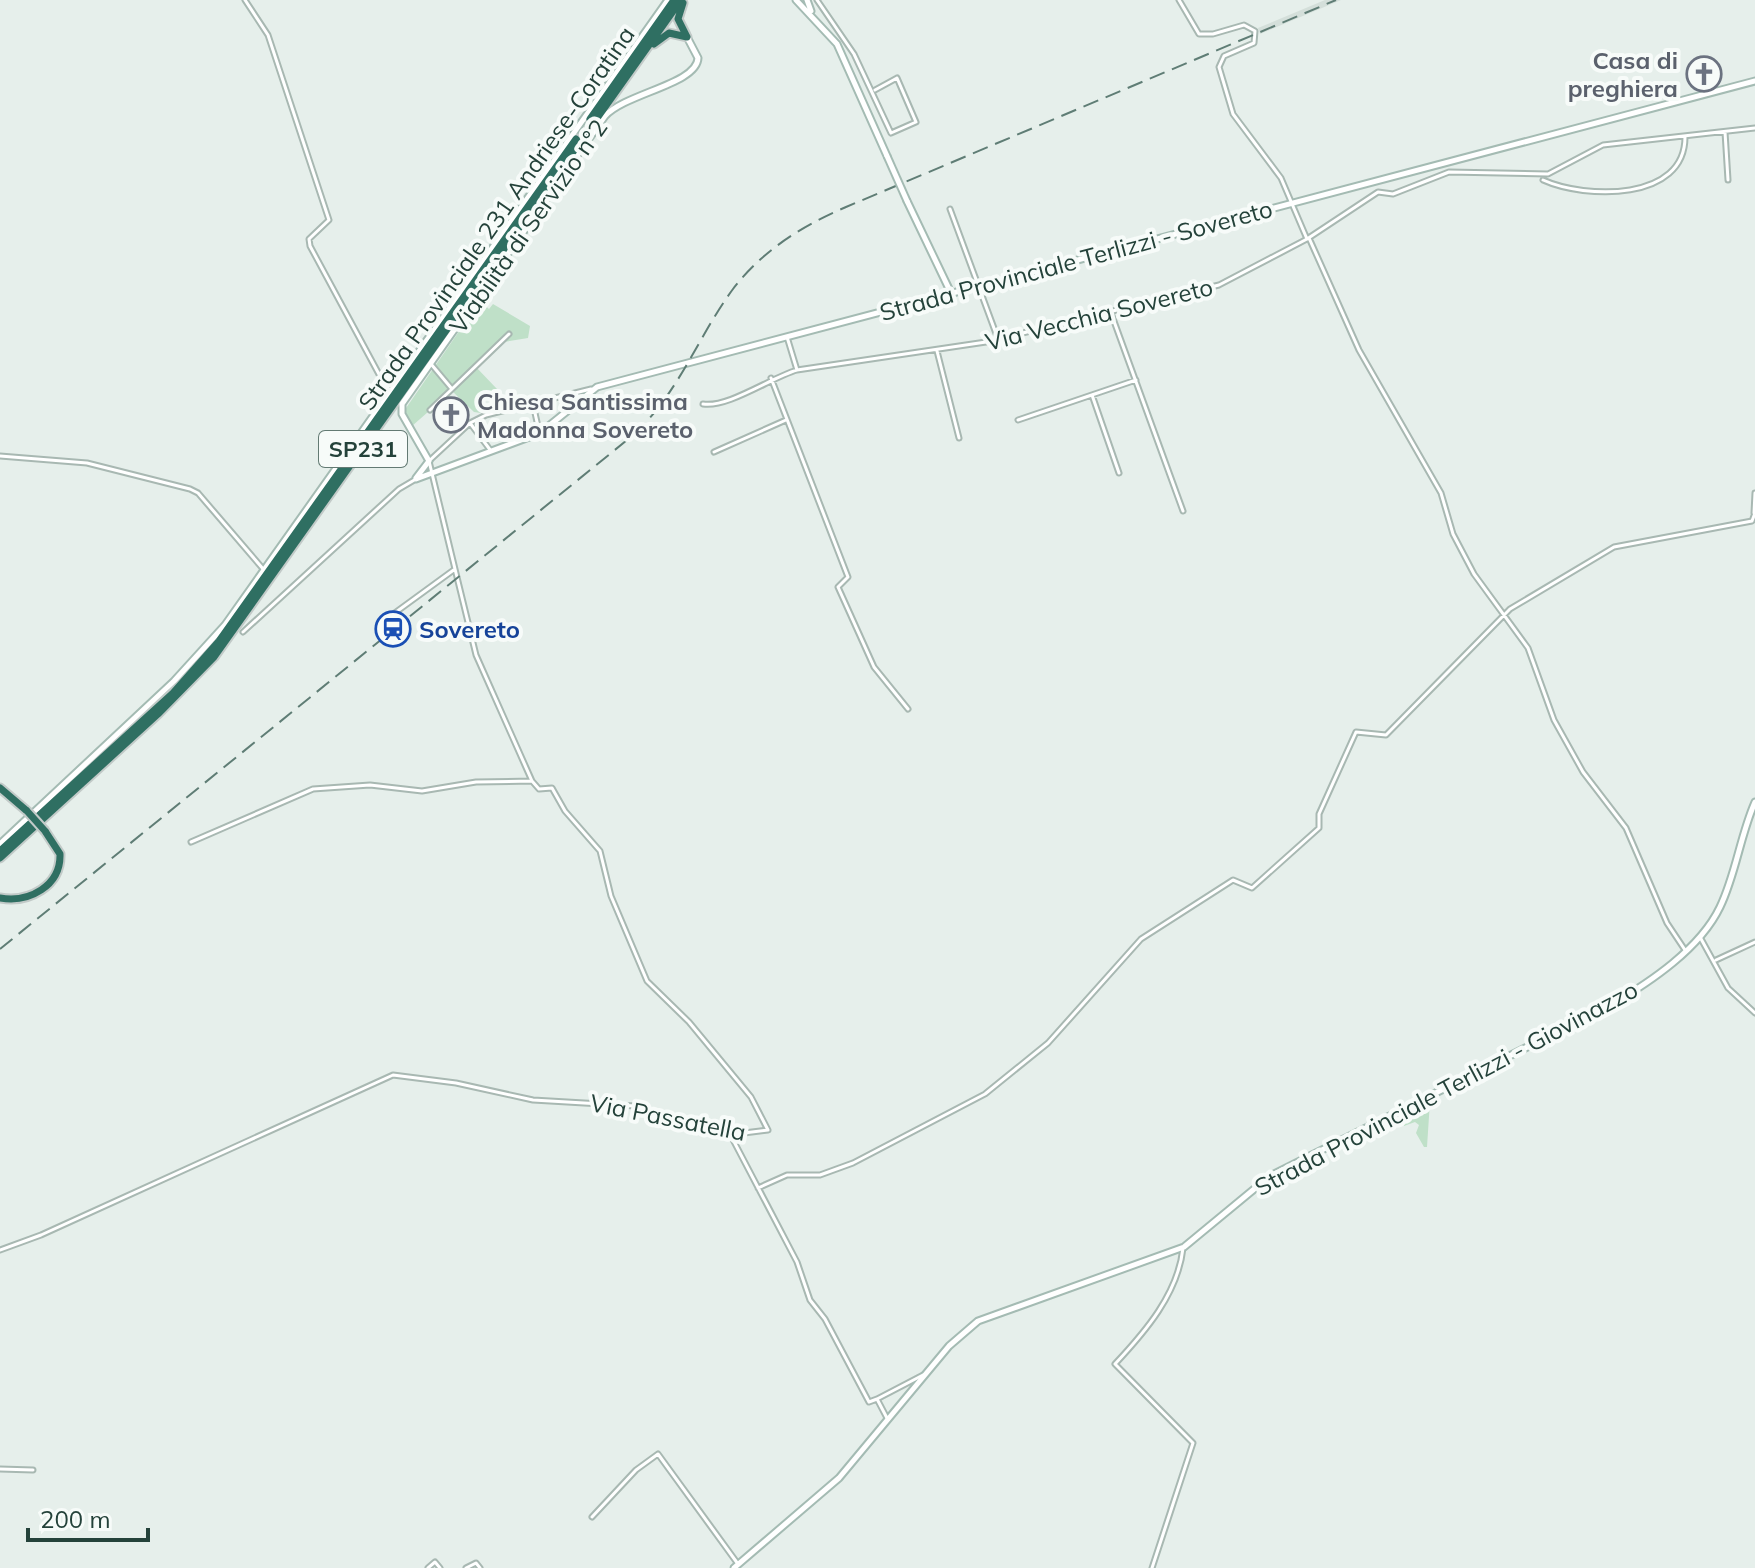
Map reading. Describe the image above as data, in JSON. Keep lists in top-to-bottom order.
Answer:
{
  "streets": {
    "highway": ["Strada Provinciale 231 Andriese-Coratina", "SP231"],
    "main road": ["Viabilità di Servizio n°2", "Strada Provinciale Terlizzi - Sovereto", "Strada Provinciale Terlizzi - Giovinazzo"],
    "street": ["Via Vecchia Sovereto", "Via Passatella"]
  },
  "crossings": [
    ["Viabilità di Servizio n°2", "Via Passatella"],
    ["Strada Provinciale Terlizzi - Sovereto", "Via Passatella"]
  ],
  "places": {
    "church": ["Casa di preghiera", "Chiesa Santissima Madonna Sovereto"],
    "station": ["Sovereto"]
  },
  "scale_bar": "200 m"
}
